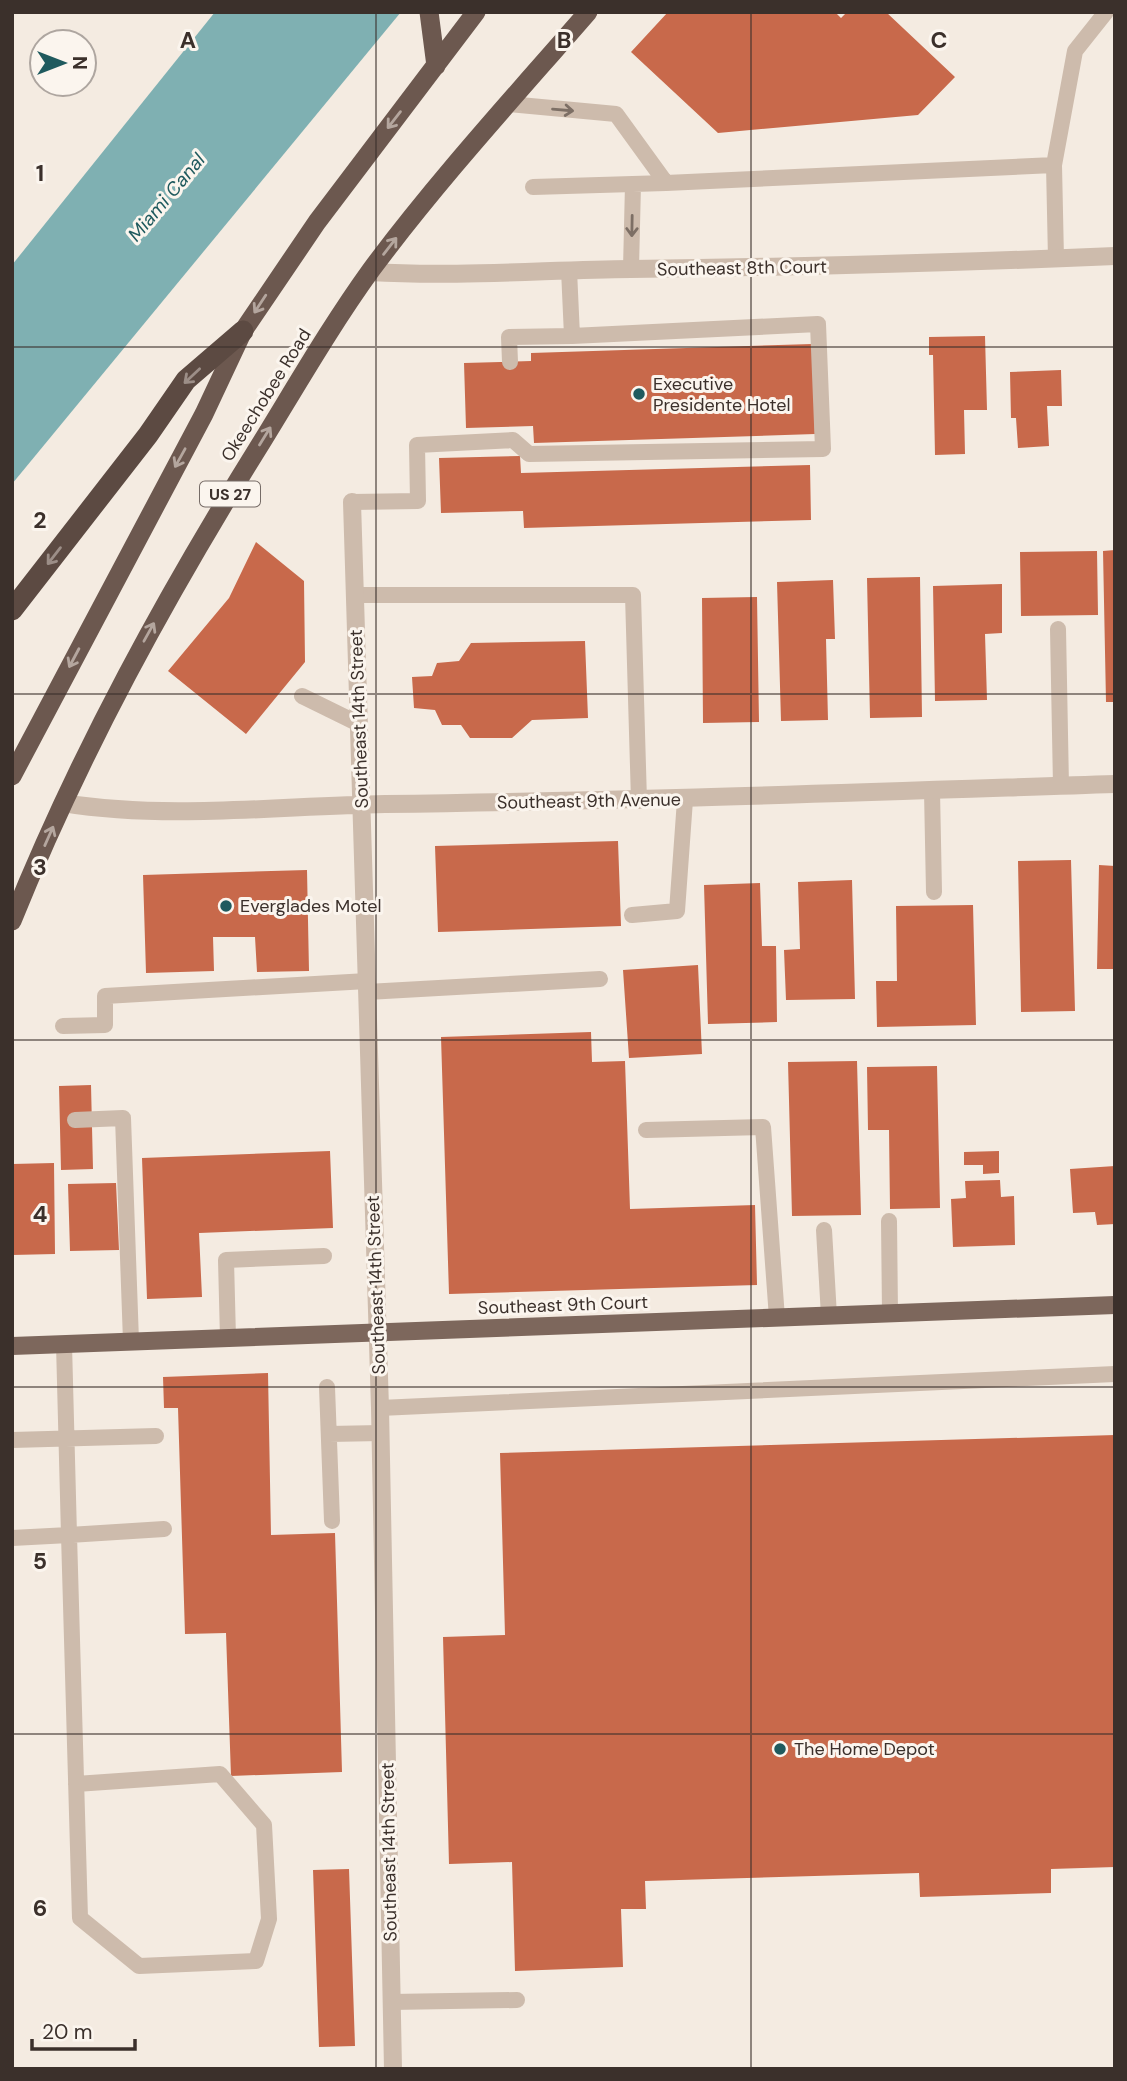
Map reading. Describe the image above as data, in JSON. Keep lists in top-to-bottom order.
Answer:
{
  "streets": {
    "highway": ["Okeechobee Road", "US 27"],
    "main road": ["Southeast 9th Court"],
    "street": ["Southeast 8th Court", "Southeast 14th Street", "Southeast 9th Avenue"]
  },
  "crossings": [
    ["Southeast 8th Court", "Okeechobee Road"],
    ["Okeechobee Road", "Southeast 9th Avenue"],
    ["Southeast 14th Street", "Southeast 9th Avenue"],
    ["Southeast 14th Street", "Southeast 9th Court"]
  ],
  "water": ["Miami Canal"],
  "places": ["Executive Presidente Hotel", "Everglades Motel", "The Home Depot"],
  "scale_bar": "20 m",
  "north": "right",
  "grid": {
    "columns": ["A", "B", "C"],
    "rows": [
      "1",
      "2",
      "3",
      "4",
      "5",
      "6"
    ]
  }
}
